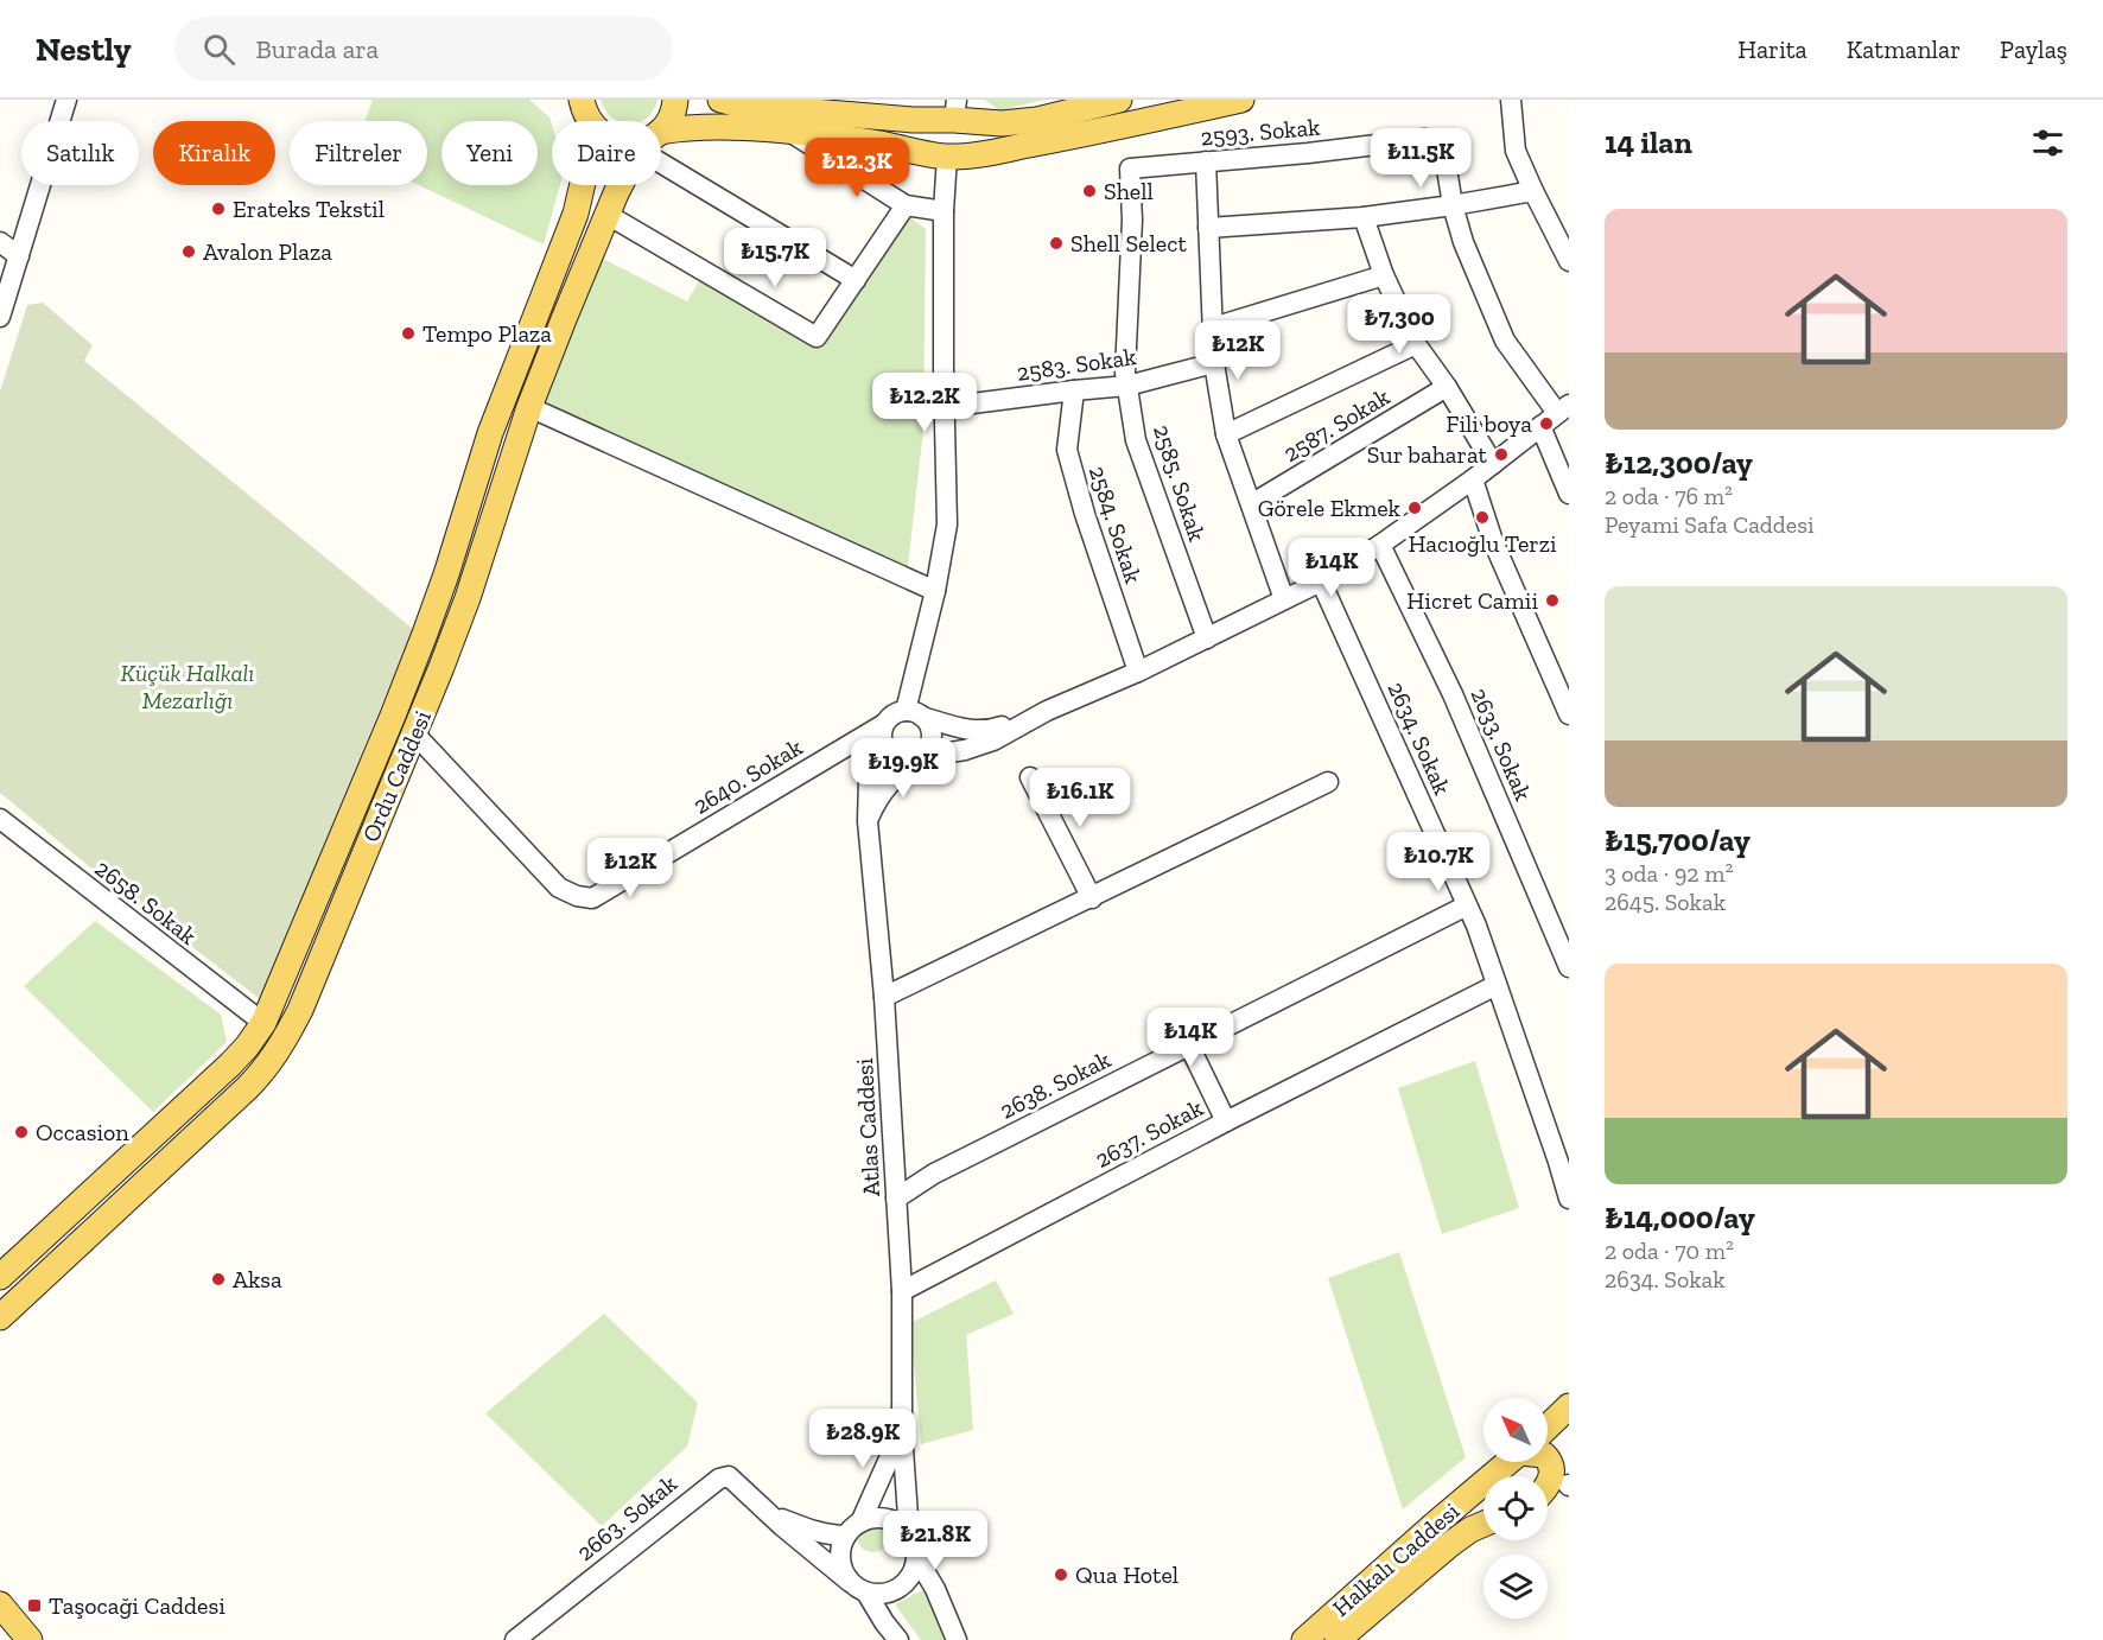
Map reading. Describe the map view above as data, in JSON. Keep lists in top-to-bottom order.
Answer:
{
  "streets": {
    "main road": ["Ordu Caddesi", "Halkalı Caddesi"],
    "street": [
      "2593. Sokak",
      "2583. Sokak",
      "2587. Sokak",
      "2585. Sokak",
      "2584. Sokak",
      "2634. Sokak",
      "2633. Sokak",
      "2640. Sokak",
      "2658. Sokak",
      "2638. Sokak",
      "Atlas Caddesi",
      "2637. Sokak",
      "2663. Sokak"
    ]
  },
  "crossings": [
    ["2593. Sokak", "2585. Sokak"],
    ["2583. Sokak", "2585. Sokak"],
    ["2583. Sokak", "2584. Sokak"],
    ["2634. Sokak", "2638. Sokak"],
    ["2634. Sokak", "2637. Sokak"],
    ["Ordu Caddesi", "2640. Sokak"],
    ["Ordu Caddesi", "2658. Sokak"],
    ["2640. Sokak", "Atlas Caddesi"],
    ["2638. Sokak", "Atlas Caddesi"],
    ["Atlas Caddesi", "2637. Sokak"],
    ["Atlas Caddesi", "2663. Sokak"]
  ],
  "parks": ["Küçük Halkalı Mezarlığı"],
  "places": {
    "other": [
      "Shell",
      "Erateks Tekstil",
      "Shell Select",
      "Avalon Plaza",
      "Tempo Plaza",
      "Fili boya",
      "Sur baharat",
      "Görele Ekmek",
      "Hacıoğlu Terzi",
      "Hicret Camii",
      "Occasion",
      "Aksa",
      "Qua Hotel"
    ],
    "transit": ["Taşocaği Caddesi"]
  },
  "north": "top left",
  "page": {
    "header": "Nestly",
    "search": "Burada ara",
    "nav": ["Harita", "Katmanlar", "Paylaş"],
    "heading": "14 ilan",
    "chip": [
      "Satılık",
      "Kiralık",
      "Filtreler",
      "Yeni",
      "Daire"
    ],
    "price": [
      "₺11.5K",
      "₺12.3K",
      "₺15.7K",
      "₺7,300",
      "₺12K",
      "₺12.2K",
      "₺14K",
      "₺19.9K",
      "₺16.1K",
      "₺10.7K",
      "₺12K",
      "₺14K",
      "₺28.9K",
      "₺21.8K"
    ],
    "list": [
      {
        "name": "₺12,300/ay",
        "note": "2 oda · 76 m² · Peyami Safa Caddesi"
      },
      {
        "name": "₺15,700/ay",
        "note": "3 oda · 92 m² · 2645. Sokak"
      },
      {
        "name": "₺14,000/ay",
        "note": "2 oda · 70 m² · 2634. Sokak"
      }
    ]
  }
}
